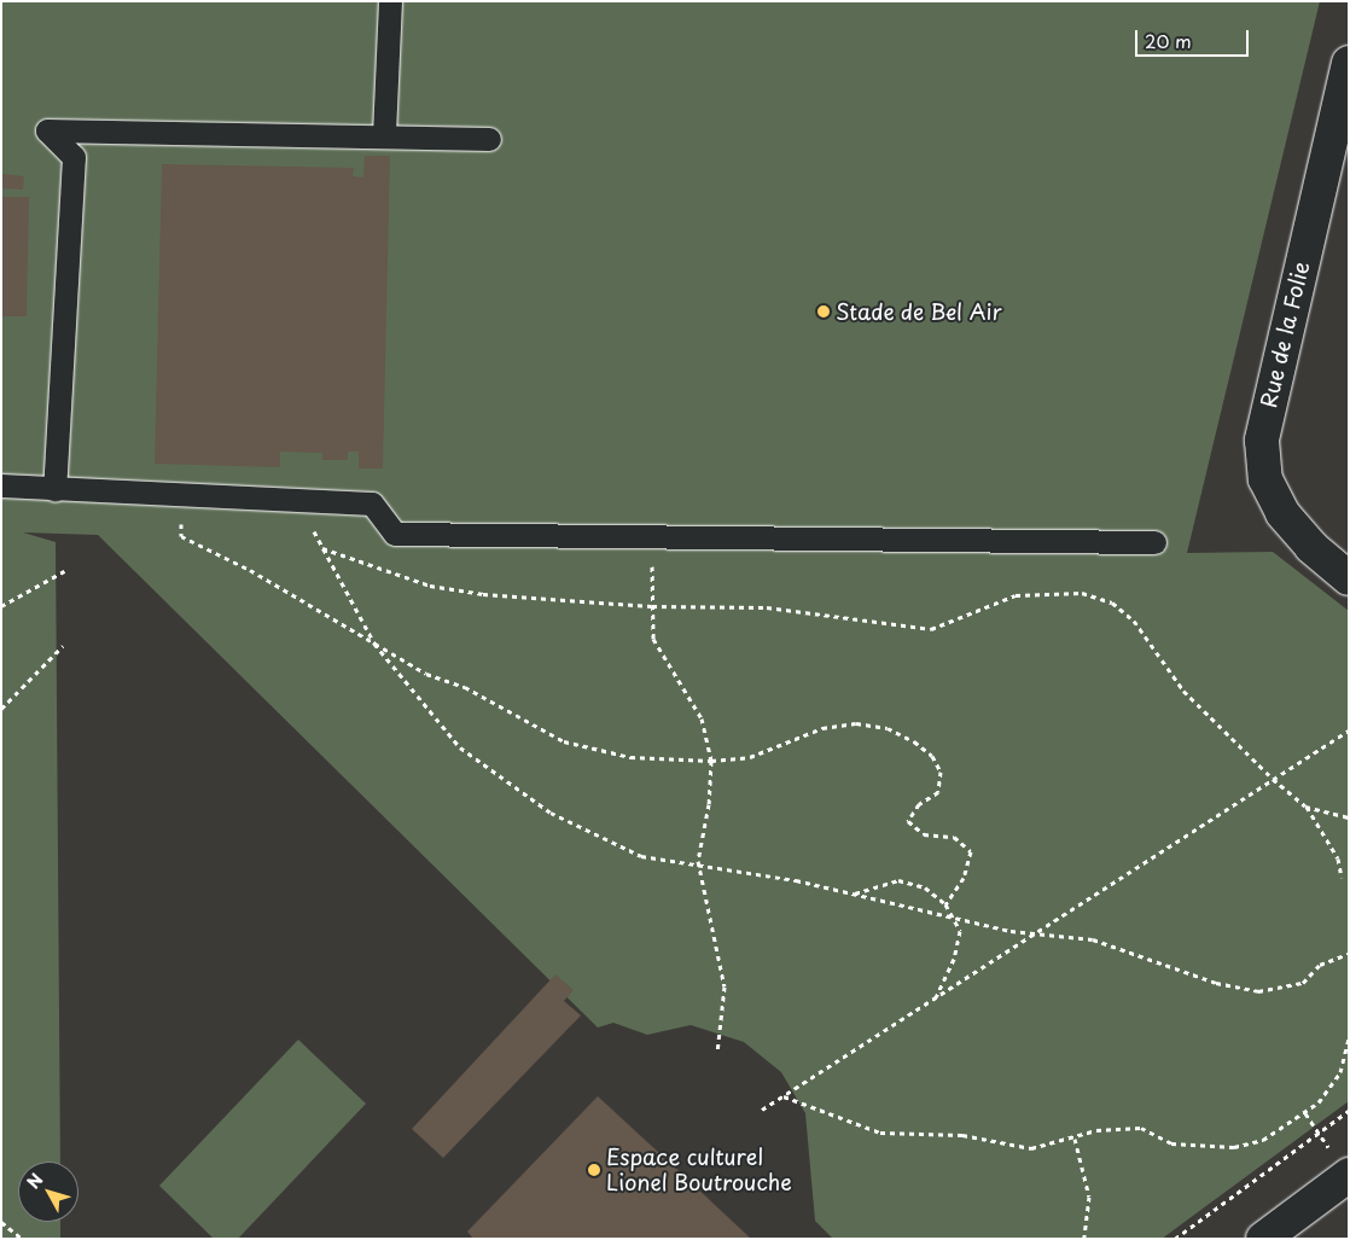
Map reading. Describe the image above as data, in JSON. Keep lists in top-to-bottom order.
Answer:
{
  "streets": {
    "street": ["Rue de la Folie"]
  },
  "places": ["Stade de Bel Air", "Espace culturel Lionel Boutrouche"],
  "scale_bar": "20 m",
  "north": "top left"
}
